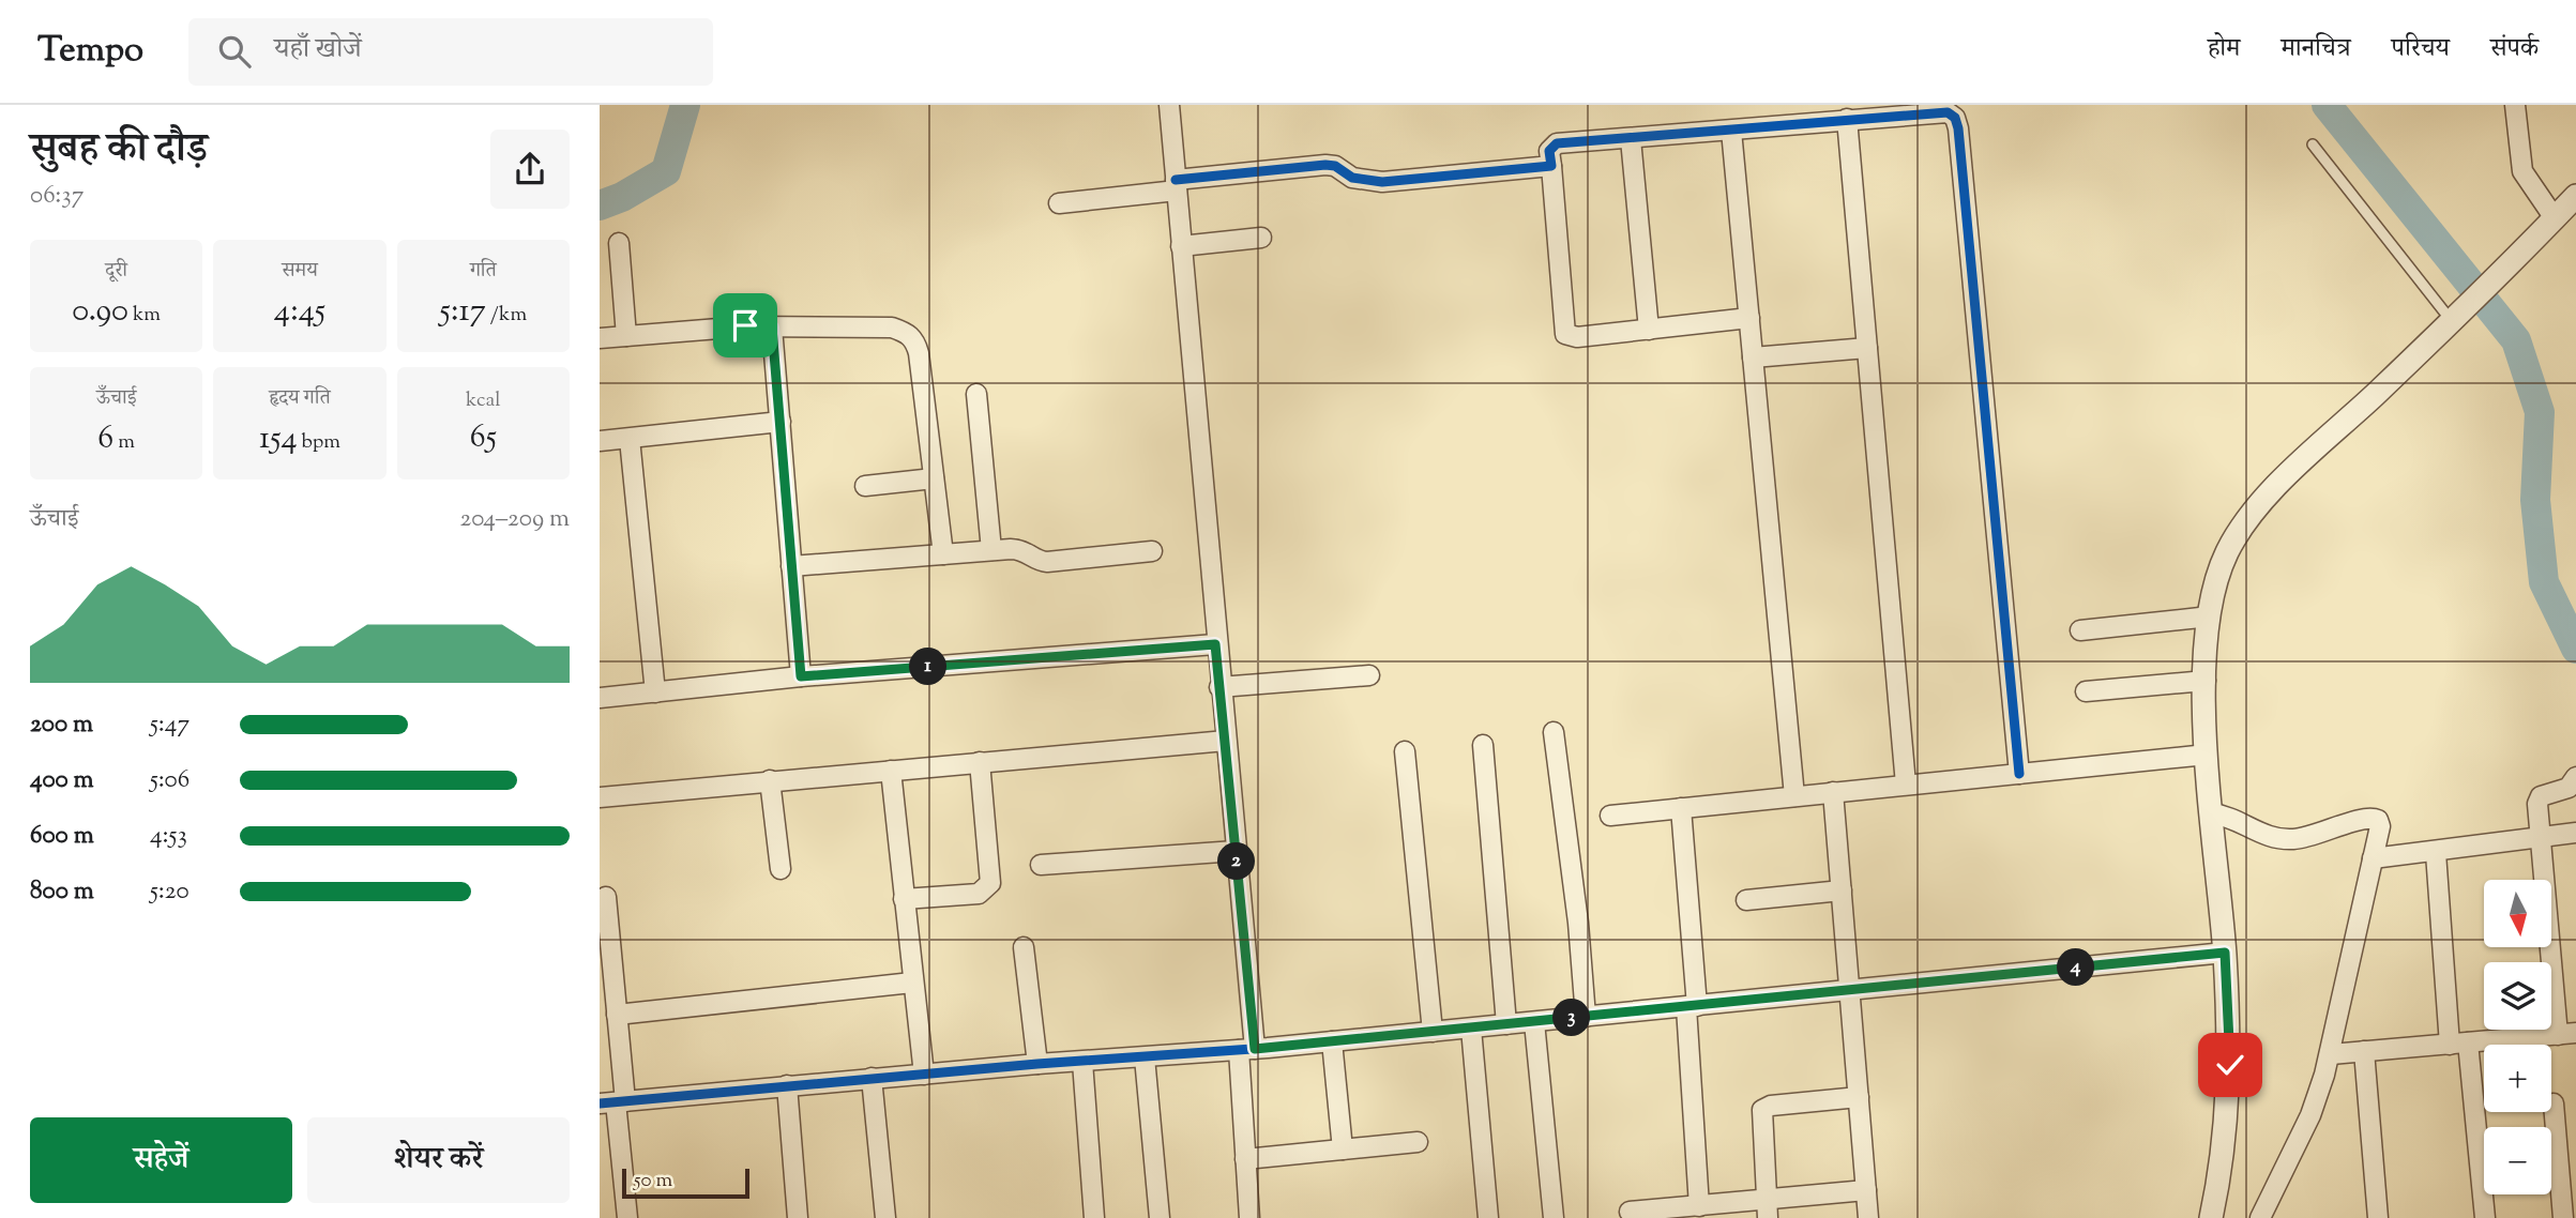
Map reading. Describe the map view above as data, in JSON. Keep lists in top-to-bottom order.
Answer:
{
  "scale_bar": "50 m",
  "north": "bottom",
  "page": {
    "header": "Tempo",
    "search": "यहाँ खोजें",
    "nav": [
      "होम",
      "मानचित्र",
      "परिचय",
      "संपर्क"
    ],
    "heading": ["सुबह की दौड़", "06:37"],
    "stats": [
      ["दूरी", "0.90 km"],
      ["समय", "4:45"],
      ["गति", "5:17 /km"],
      ["ऊँचाई", "6 m"],
      ["हृदय गति", "154 bpm"],
      ["kcal", "65"]
    ],
    "chart": ["ऊँचाई", "204–209 m"],
    "pins": [
      "1",
      "2",
      "4",
      "3"
    ],
    "list": [
      {
        "name": "200 m",
        "note": "5:47"
      },
      {
        "name": "400 m",
        "note": "5:06"
      },
      {
        "name": "600 m",
        "note": "4:53"
      },
      {
        "name": "800 m",
        "note": "5:20"
      }
    ],
    "map_buttons": ["+", "−"],
    "buttons": ["सहेजें", "शेयर करें"],
    "scale": "50 m"
  }
}
